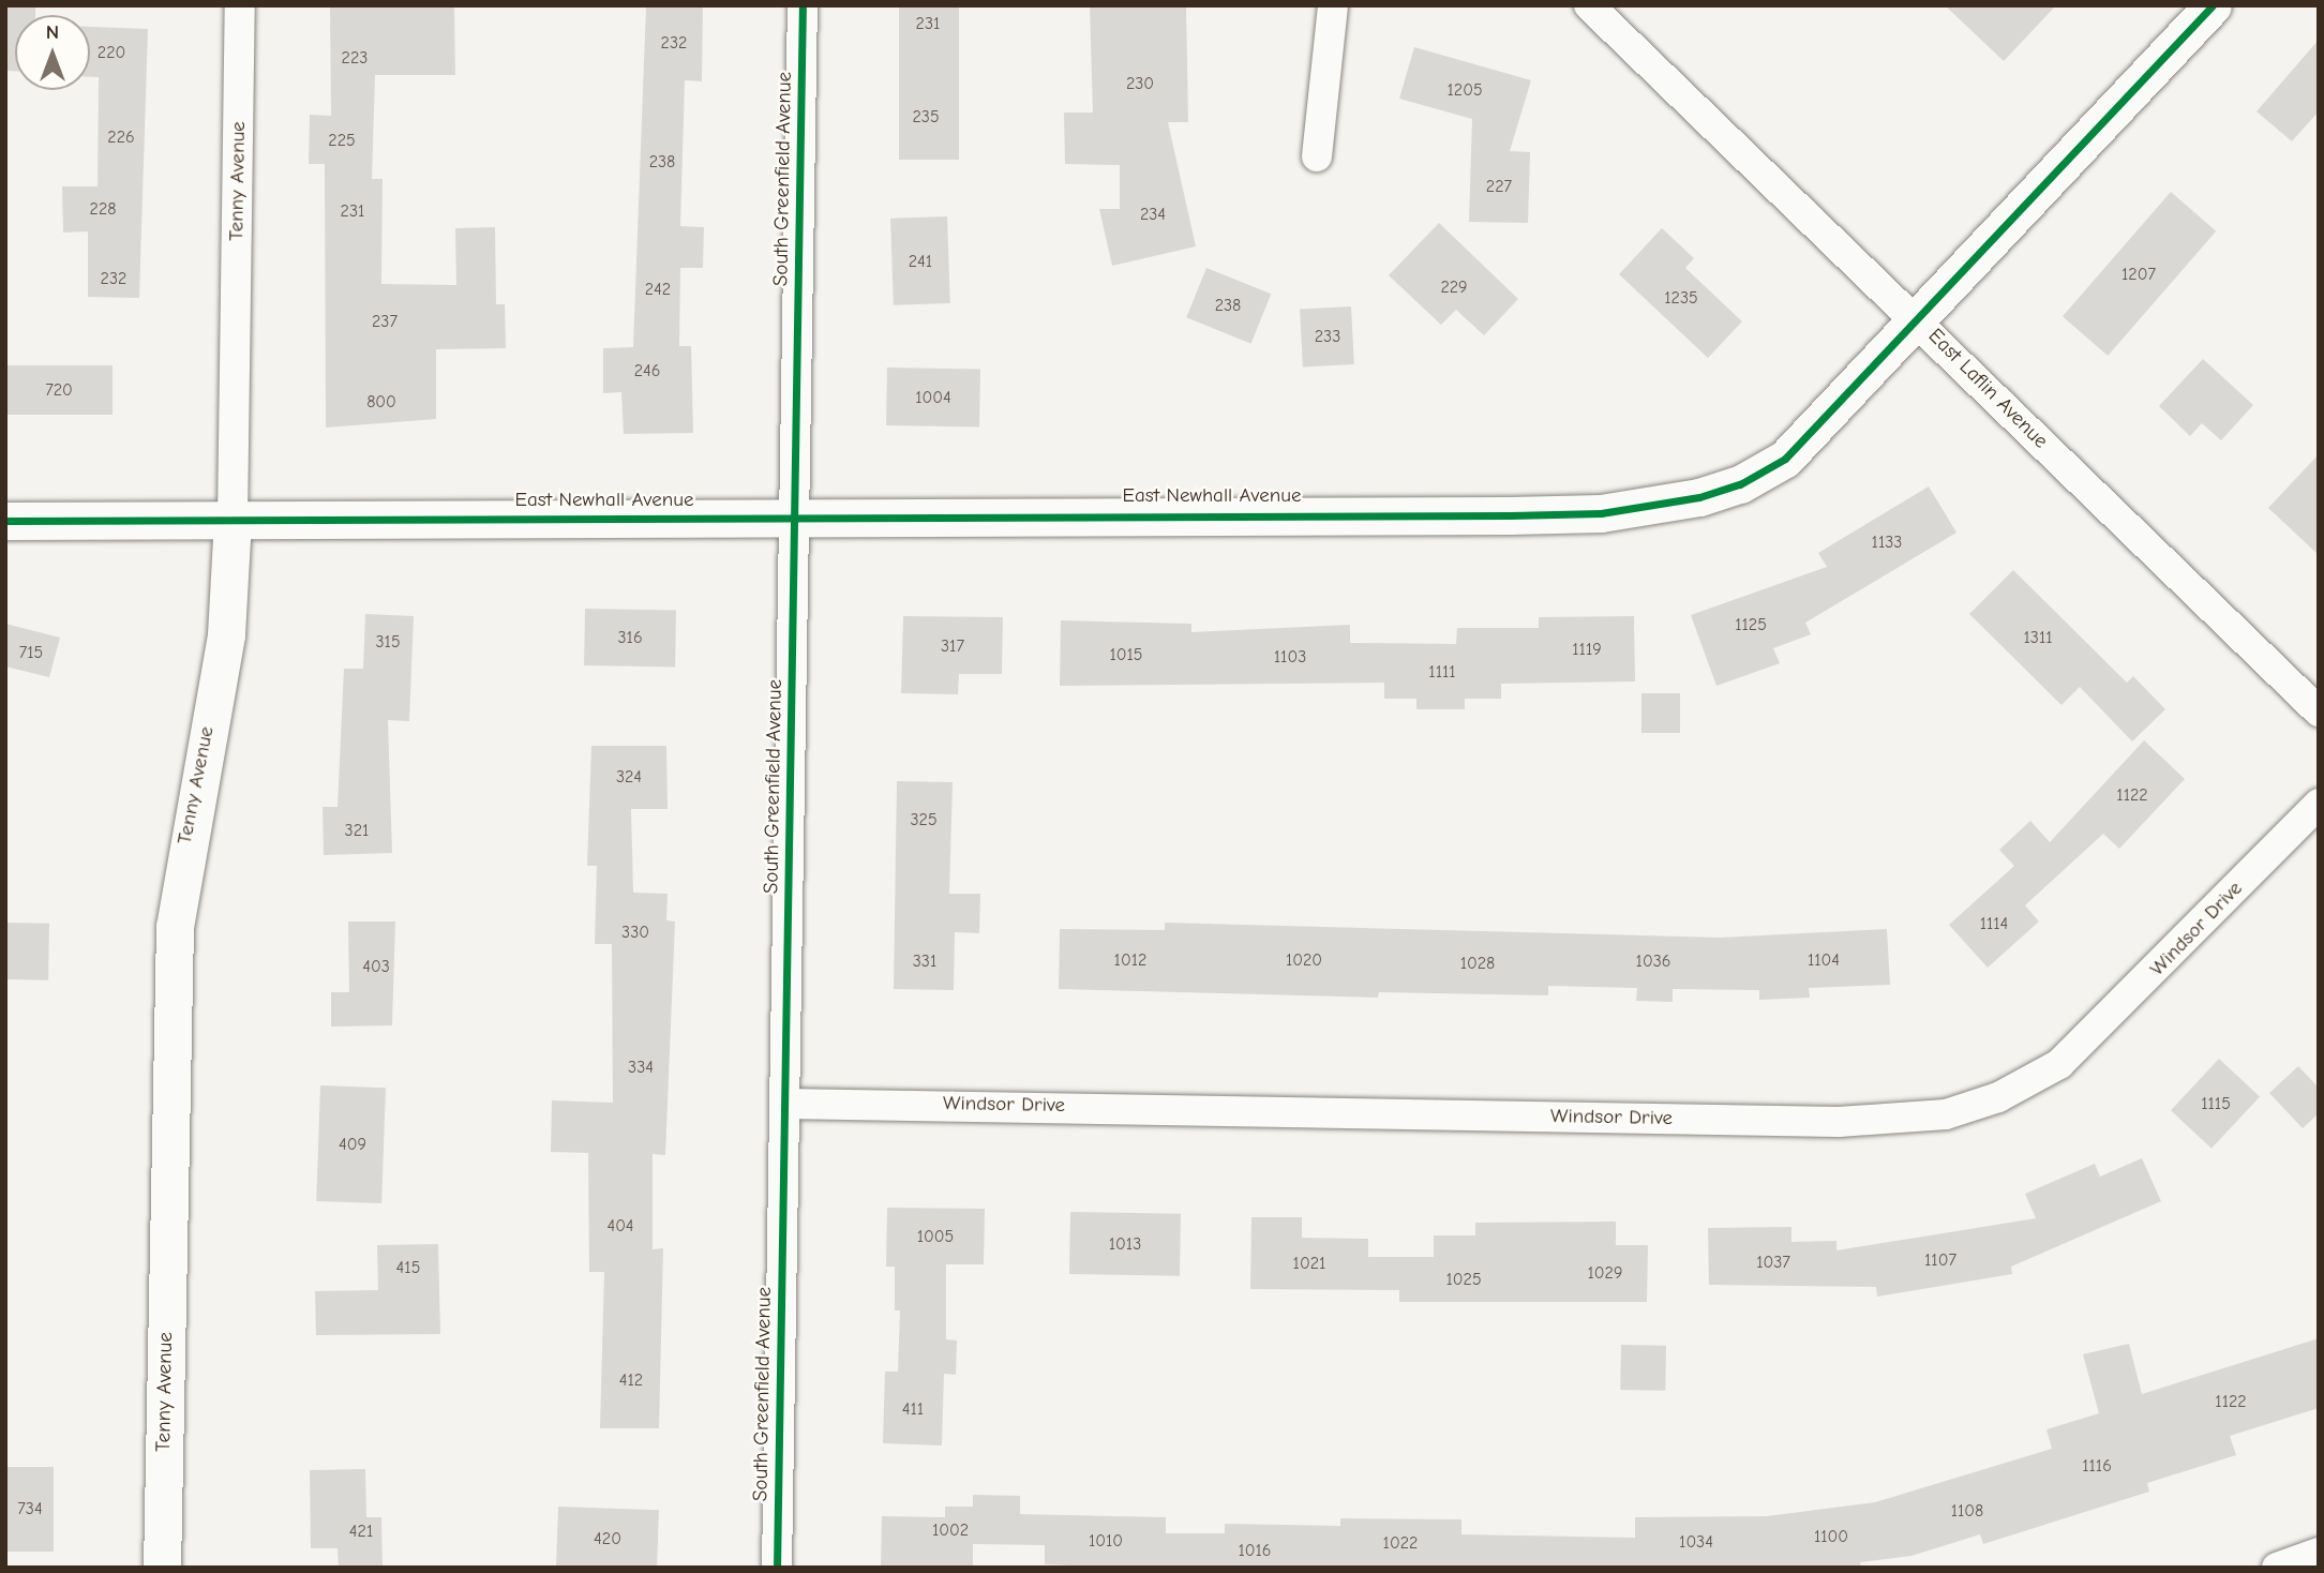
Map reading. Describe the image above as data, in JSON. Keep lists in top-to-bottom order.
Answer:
{
  "streets": {
    "street": [
      "South Greenfield Avenue",
      "Tenny Avenue",
      "East Laflin Avenue",
      "East Newhall Avenue",
      "Windsor Drive"
    ]
  },
  "crossings": [
    ["South Greenfield Avenue", "East Newhall Avenue"],
    ["South Greenfield Avenue", "Windsor Drive"],
    ["Tenny Avenue", "East Newhall Avenue"],
    ["East Laflin Avenue", "East Newhall Avenue"]
  ],
  "house_numbers": [
    "231",
    "232",
    "220",
    "223",
    "230",
    "1205",
    "235",
    "226",
    "225",
    "238",
    "227",
    "228",
    "231",
    "234",
    "241",
    "1207",
    "232",
    "229",
    "242",
    "1235",
    "238",
    "237",
    "233",
    "246",
    "720",
    "1004",
    "800",
    "1133",
    "1125",
    "316",
    "1311",
    "315",
    "317",
    "1119",
    "715",
    "1015",
    "1103",
    "1111",
    "324",
    "1122",
    "325",
    "321",
    "1114",
    "330",
    "1012",
    "1020",
    "1104",
    "331",
    "1036",
    "1028",
    "403",
    "334",
    "1115",
    "409",
    "404",
    "1005",
    "1013",
    "1107",
    "1037",
    "1021",
    "415",
    "1029",
    "1025",
    "412",
    "1122",
    "411",
    "1116",
    "734",
    "1108",
    "1002",
    "421",
    "1100",
    "420",
    "1010",
    "1034",
    "1022",
    "1016"
  ],
  "north": "top"
}
